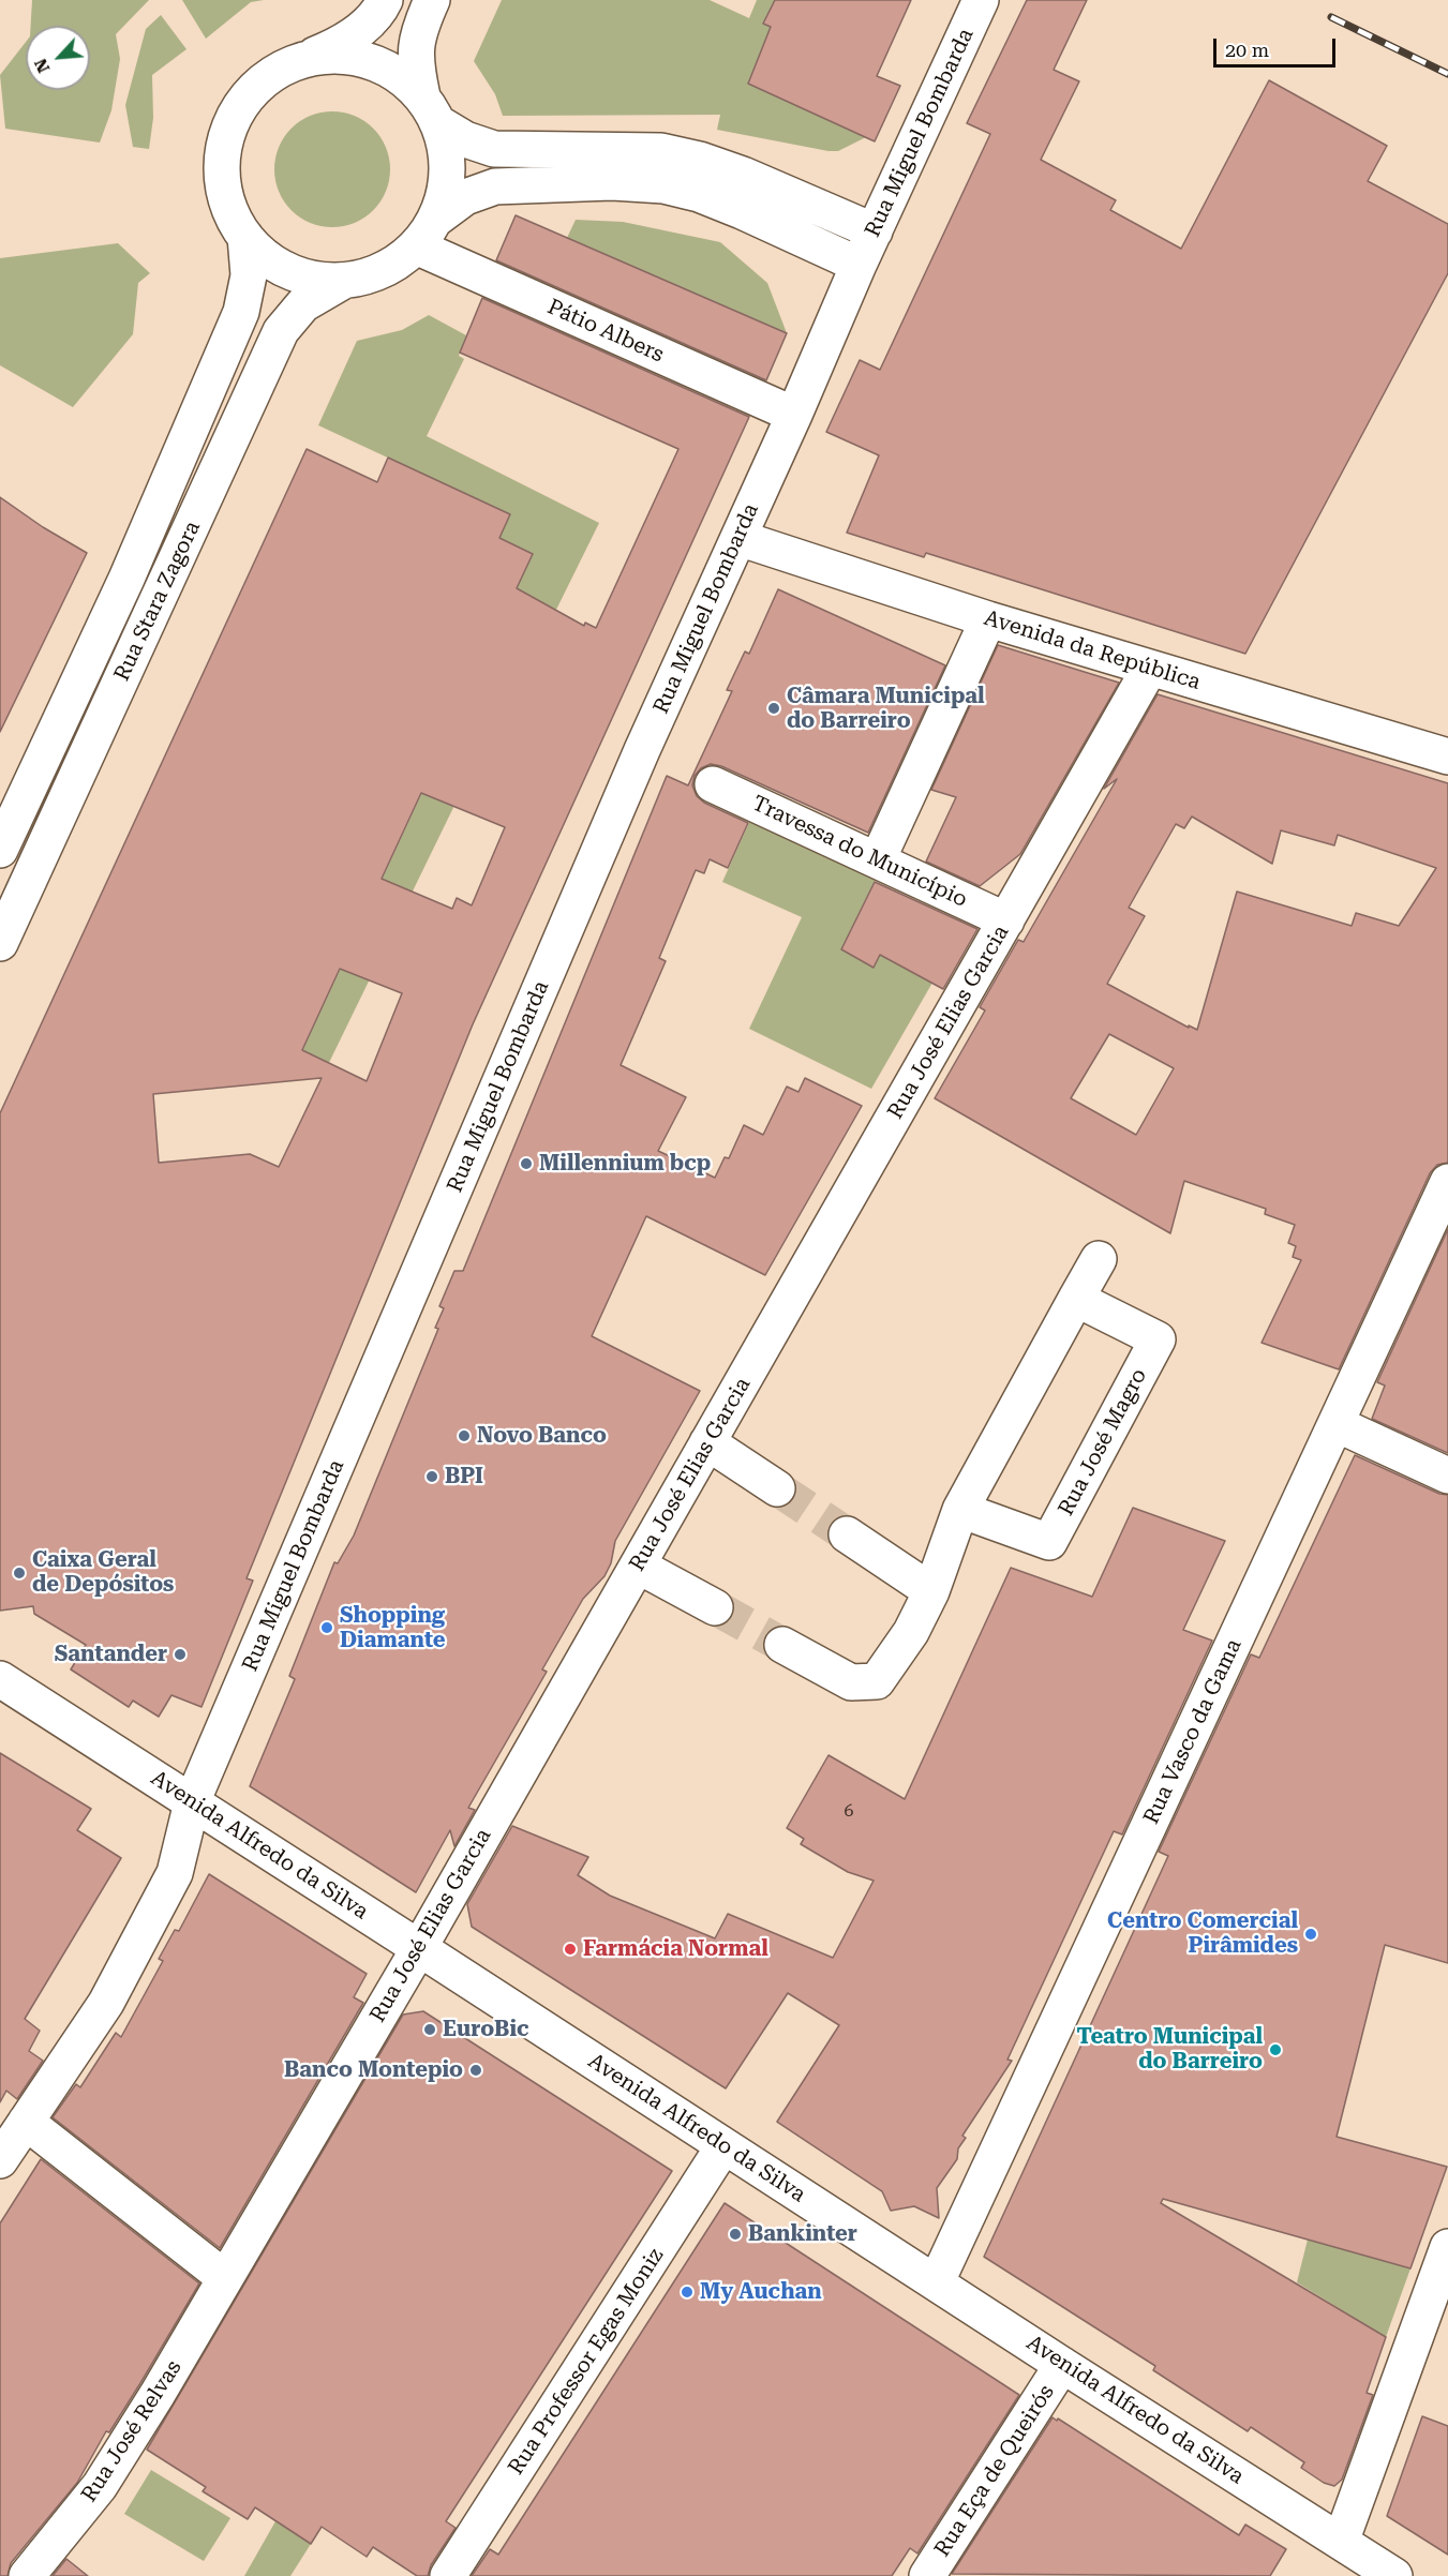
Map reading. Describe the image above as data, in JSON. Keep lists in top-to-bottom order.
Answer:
{
  "streets": {
    "street": [
      "Rua Miguel Bombarda",
      "Pátio Albers",
      "Rua Stara Zagora",
      "Avenida da República",
      "Travessa do Município",
      "Rua José Elias Garcia",
      "Rua José Magro",
      "Rua Vasco da Gama",
      "Avenida Alfredo da Silva",
      "Rua Professor Egas Moniz",
      "Rua José Relvas",
      "Rua Eça de Queirós"
    ]
  },
  "crossings": [
    ["Rua Miguel Bombarda", "Pátio Albers"],
    ["Rua Miguel Bombarda", "Avenida da República"],
    ["Rua Miguel Bombarda", "Avenida Alfredo da Silva"],
    ["Pátio Albers", "Rua Stara Zagora"],
    ["Avenida da República", "Rua José Elias Garcia"],
    ["Travessa do Município", "Rua José Elias Garcia"],
    ["Rua José Elias Garcia", "Avenida Alfredo da Silva"],
    ["Rua José Elias Garcia", "Rua José Relvas"],
    ["Rua Vasco da Gama", "Avenida Alfredo da Silva"],
    ["Avenida Alfredo da Silva", "Rua Professor Egas Moniz"],
    ["Avenida Alfredo da Silva", "Rua Eça de Queirós"]
  ],
  "places": [
    "Câmara Municipal do Barreiro",
    "Millennium bcp",
    "Novo Banco",
    "BPI",
    "Caixa Geral de Depósitos",
    "Shopping Diamante",
    "Santander",
    "Centro Comercial Pirâmides",
    "Farmácia Normal",
    "EuroBic",
    "Teatro Municipal do Barreiro",
    "Banco Montepio",
    "Bankinter",
    "My Auchan"
  ],
  "house_numbers": ["6"],
  "scale_bar": "20 m",
  "north": "bottom left"
}
